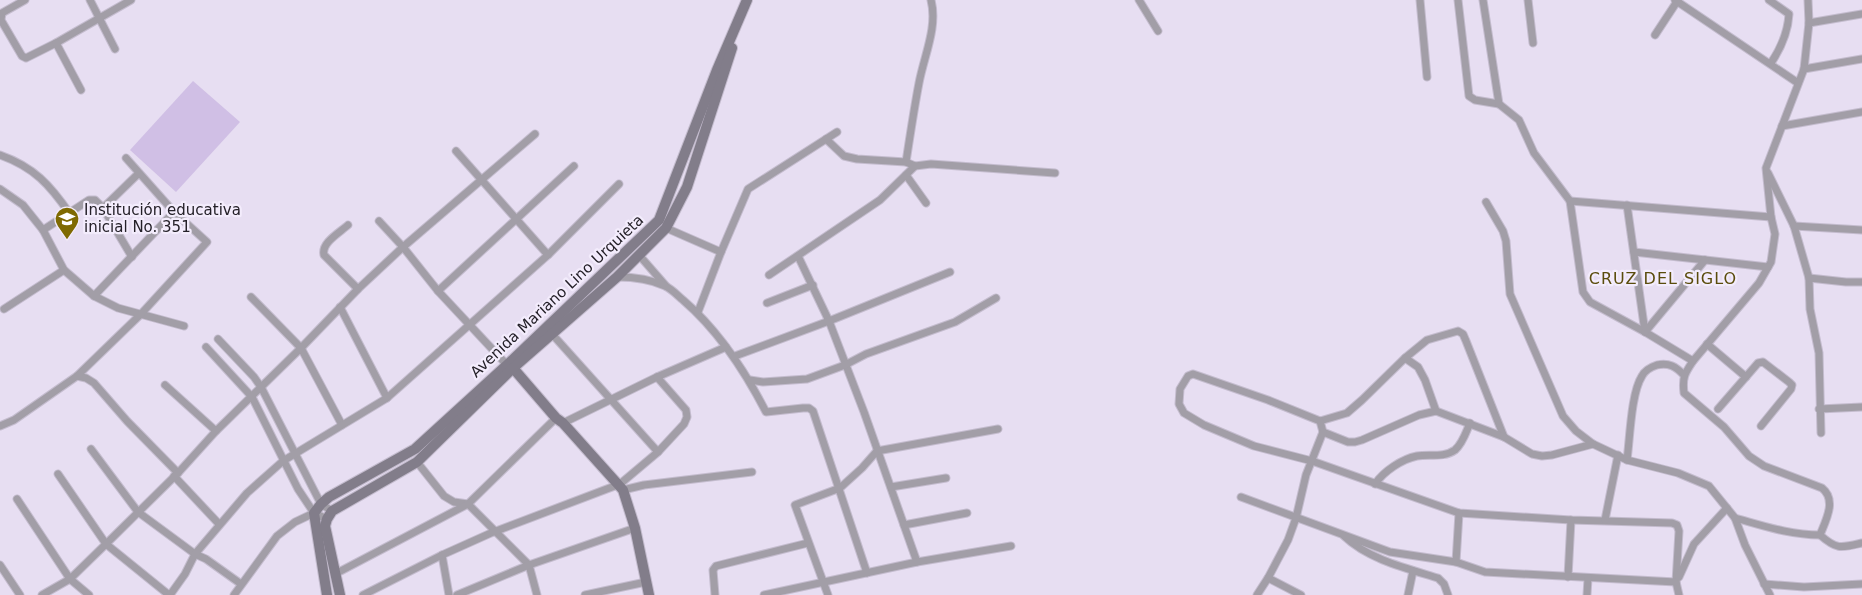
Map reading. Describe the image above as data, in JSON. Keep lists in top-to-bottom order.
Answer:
{
  "streets": {
    "main road": ["Avenida Mariano Lino Urquieta"]
  },
  "districts": ["CRUZ DEL SIGLO"],
  "places": {
    "school or university": ["Institución educativa inicial No. 351"]
  }
}
